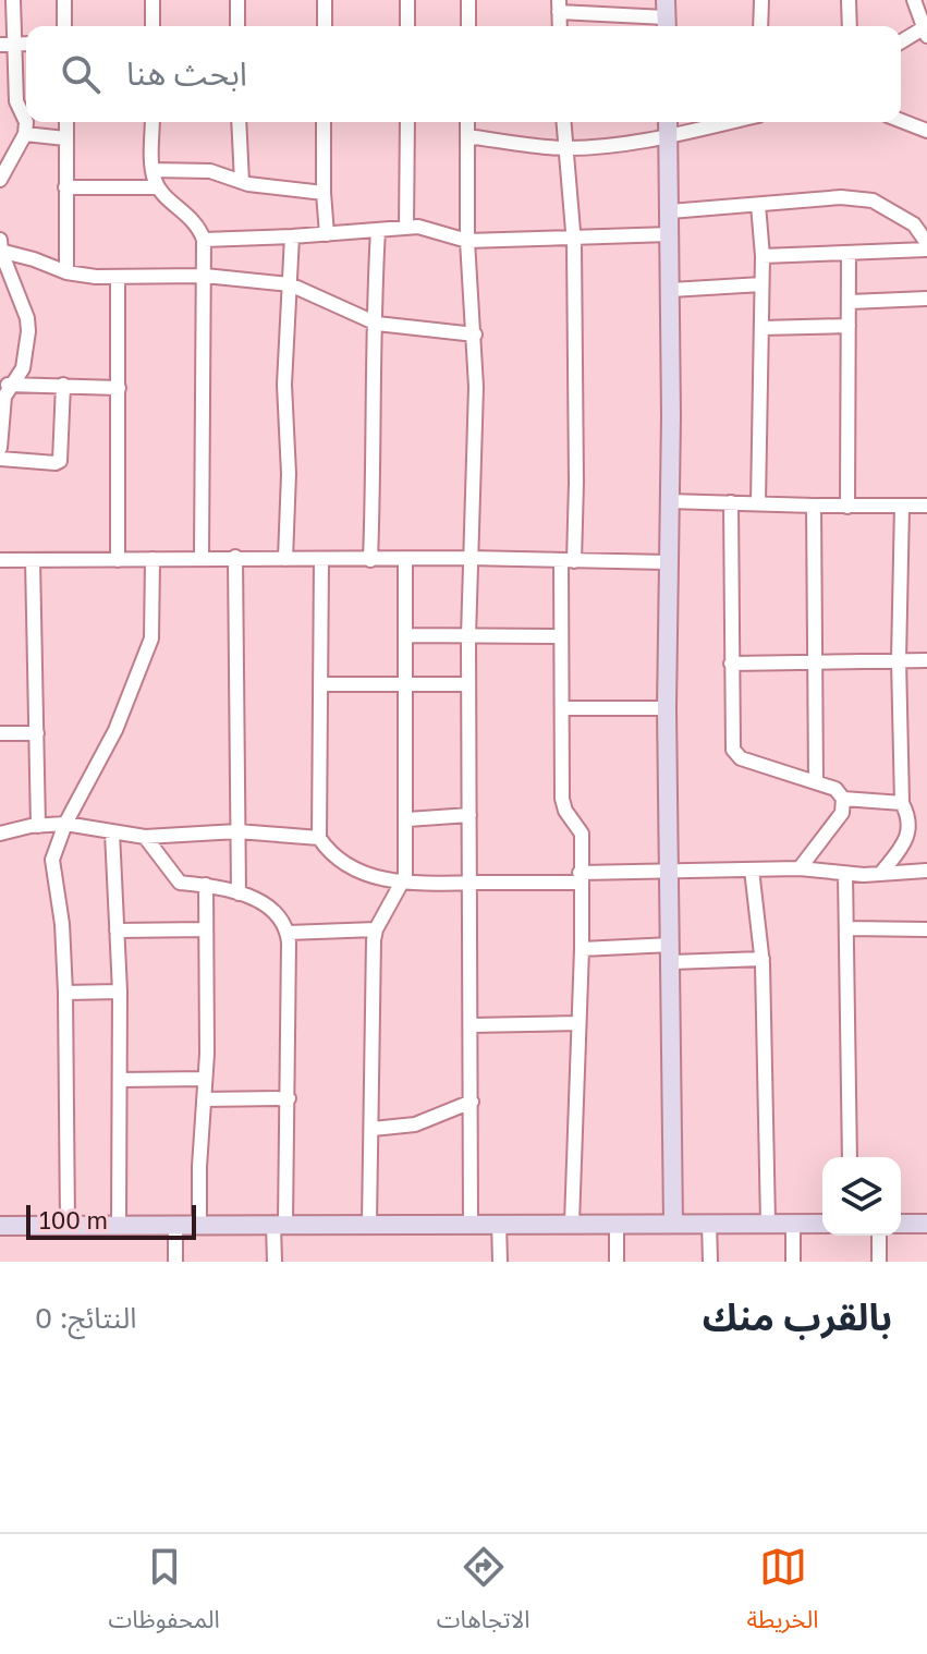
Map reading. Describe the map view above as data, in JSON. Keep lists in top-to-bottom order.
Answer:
{
  "scale_bar": "100 m",
  "page": {
    "search": "ابحث هنا",
    "scale": "100 m",
    "heading": ["بالقرب منك", "النتائج: 0"],
    "nav": ["الخريطة", "الاتجاهات", "المحفوظات"]
  }
}
